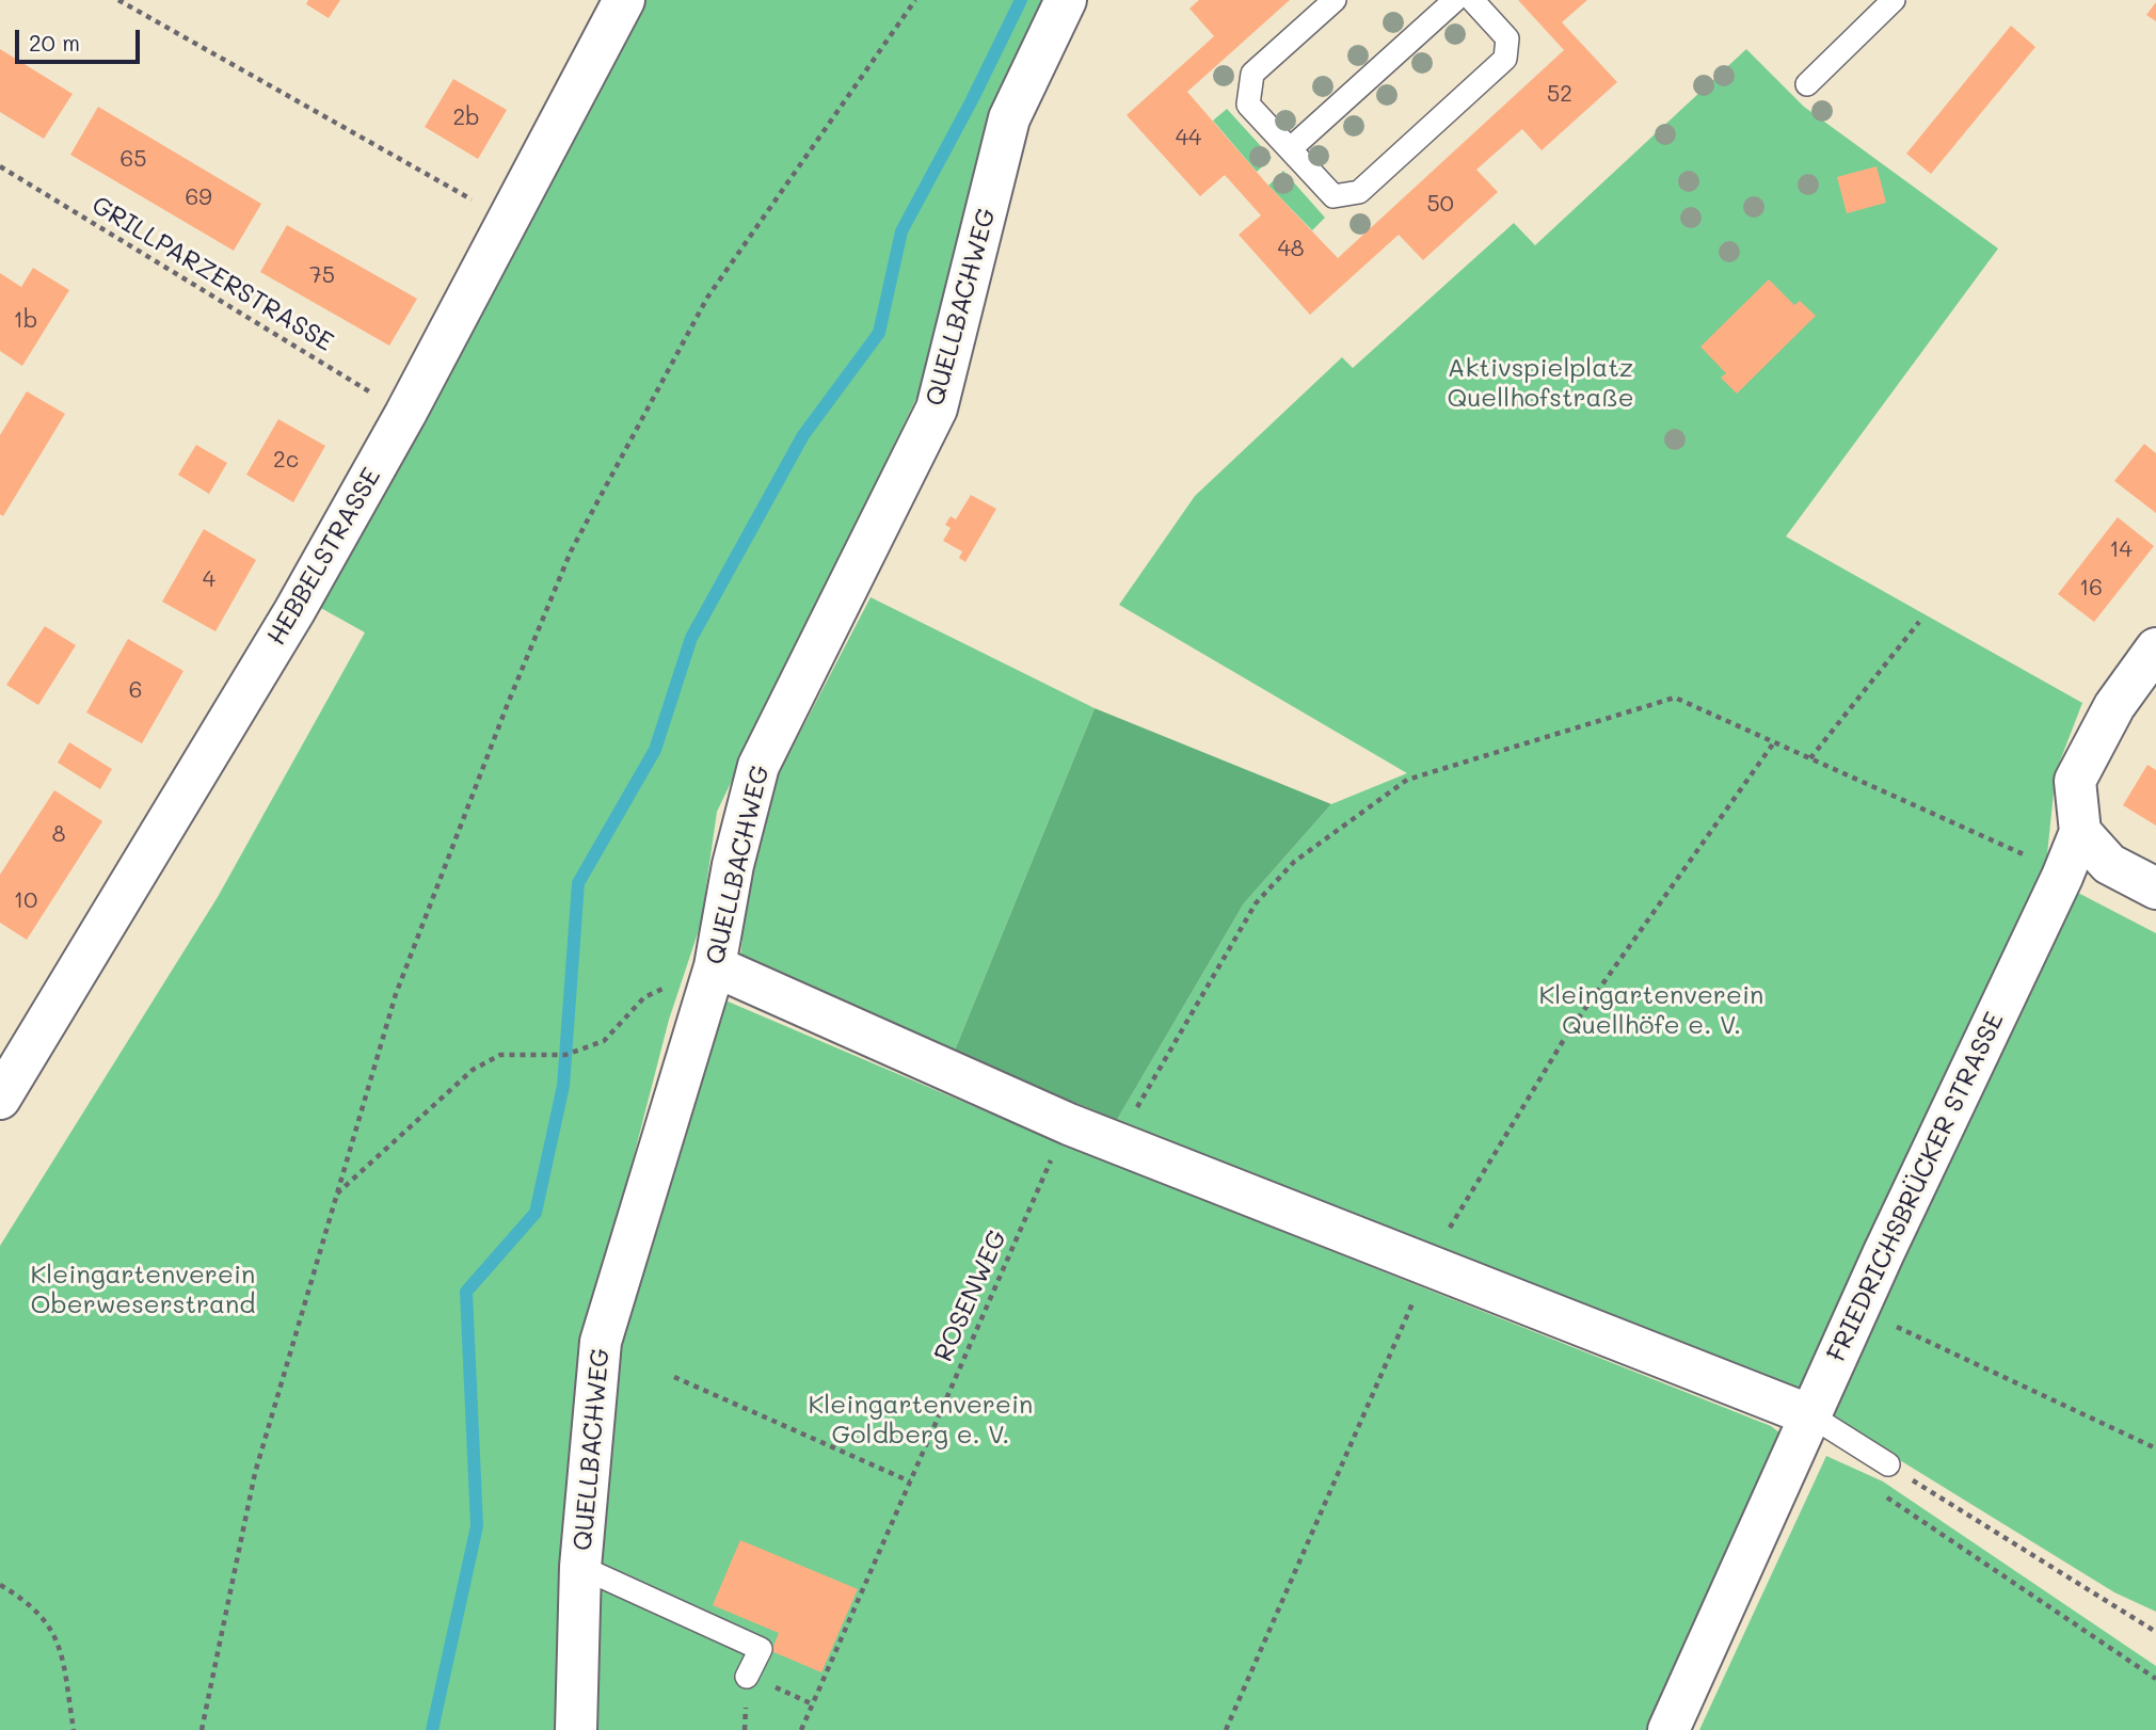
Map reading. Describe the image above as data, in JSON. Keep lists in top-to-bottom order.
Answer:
{
  "streets": {
    "street": ["QUELLBACHWEG", "HEBBELSTRASSE", "FRIEDRICHSBRÜCKER STRASSE"],
    "path": ["GRILLPARZERSTRASSE", "ROSENWEG"]
  },
  "crossings": [
    ["GRILLPARZERSTRASSE", "HEBBELSTRASSE"]
  ],
  "parks": [
    "Aktivspielplatz Quellhofstraße",
    "Kleingartenverein Quellhöfe e. V.",
    "Kleingartenverein Oberweserstrand",
    "Kleingartenverein Goldberg e. V."
  ],
  "house_numbers": [
    "52",
    "2b",
    "44",
    "65",
    "69",
    "50",
    "48",
    "75",
    "1b",
    "2c",
    "14",
    "4",
    "16",
    "6",
    "8",
    "10"
  ],
  "scale_bar": "20 m"
}
